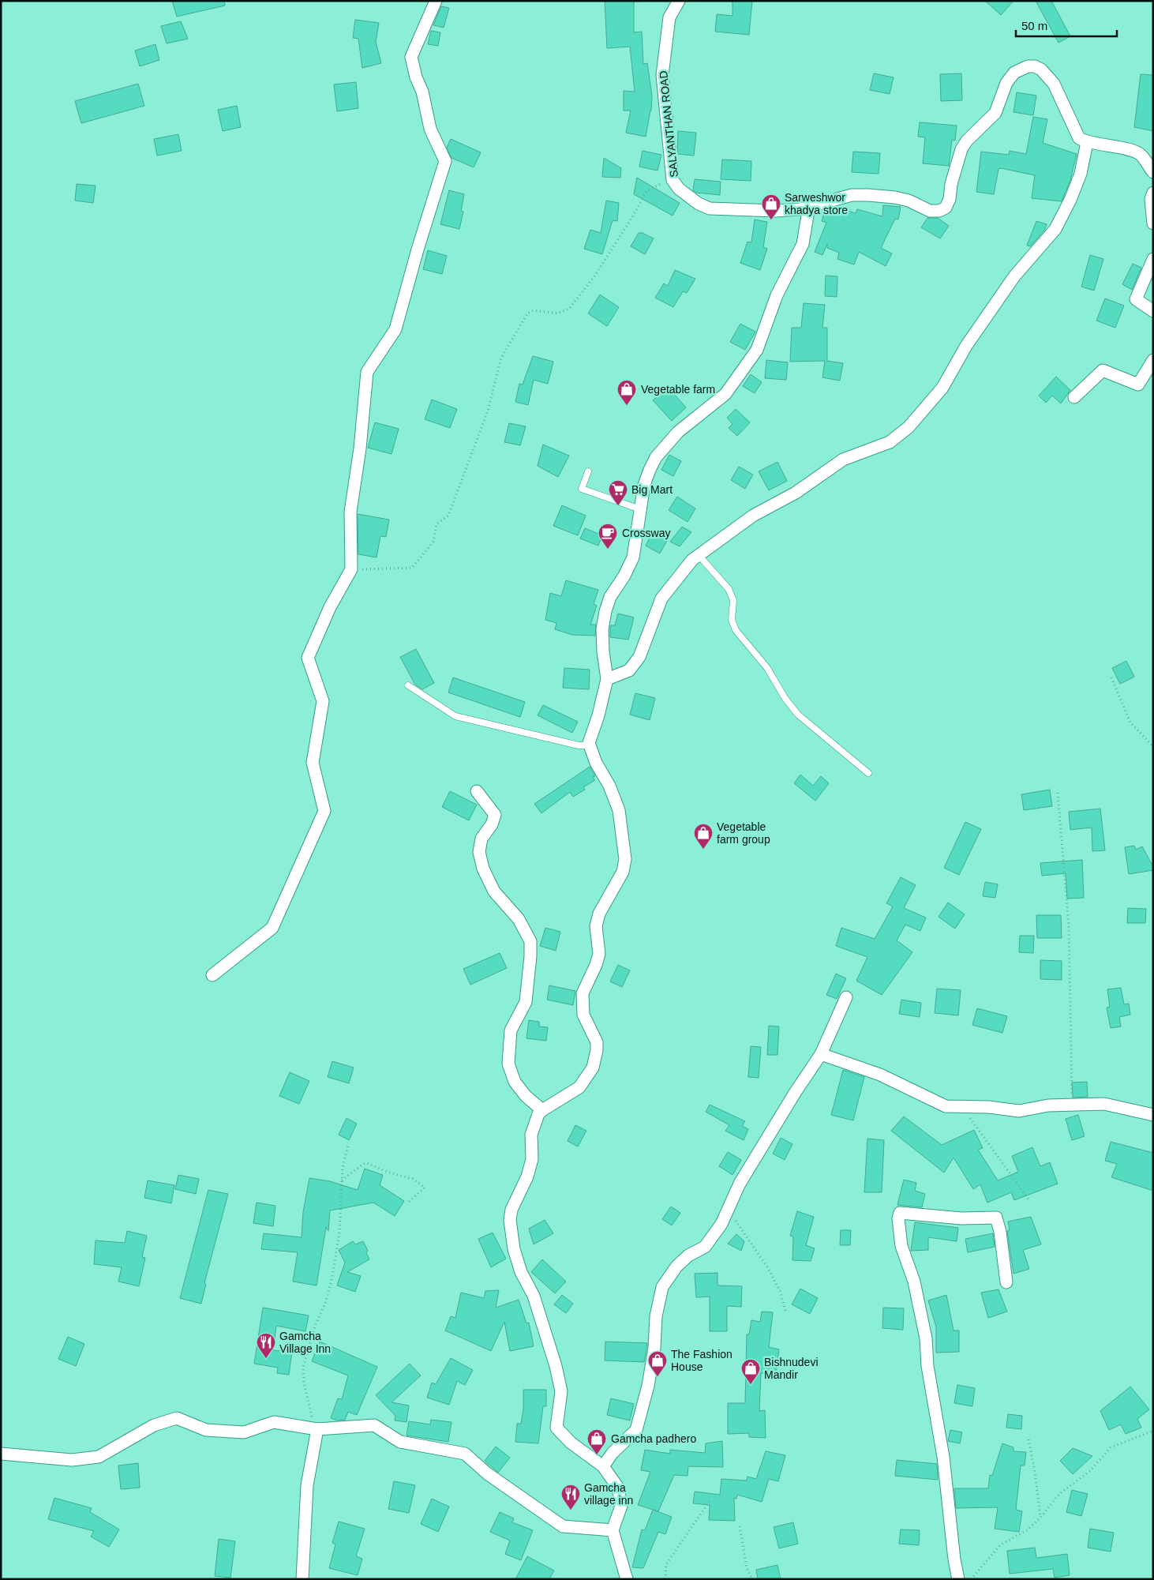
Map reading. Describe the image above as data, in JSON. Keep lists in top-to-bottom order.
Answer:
{
  "streets": {
    "street": ["SALYANTHAN ROAD"]
  },
  "places": {
    "shop": [
      "Sarweshwor khadya store",
      "Vegetable farm",
      "Vegetable farm group",
      "The Fashion House",
      "Bishnudevi Mandir",
      "Gamcha padhero"
    ],
    "supermarket": ["Big Mart"],
    "cafe": ["Crossway"],
    "restaurant": ["Gamcha Village Inn", "Gamcha village inn"]
  },
  "scale_bar": "50 m"
}
